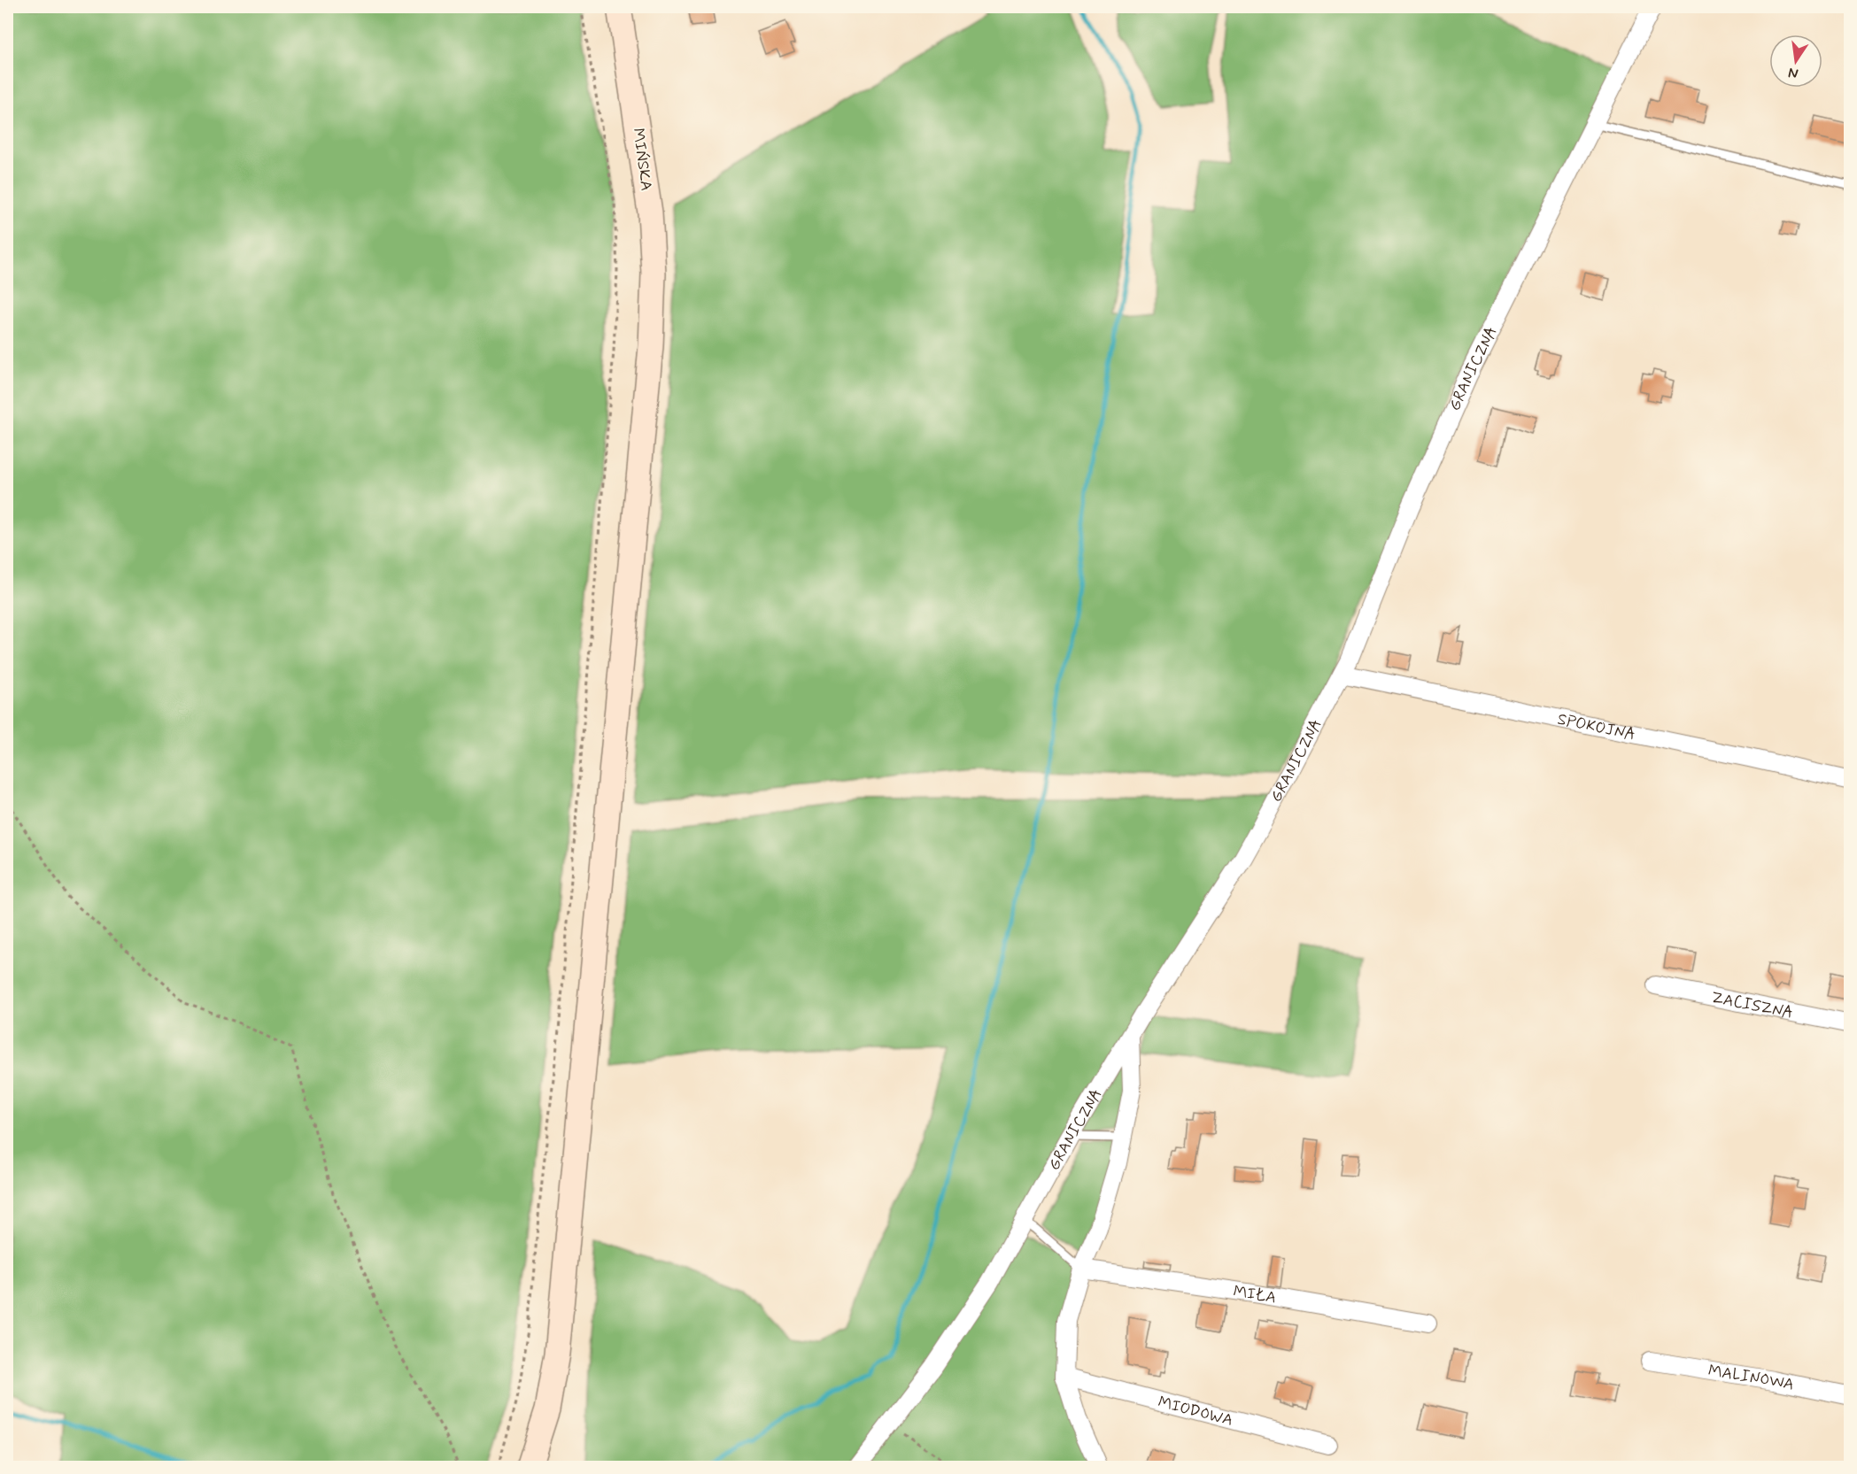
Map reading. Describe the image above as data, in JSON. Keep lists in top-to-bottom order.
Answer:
{
  "streets": {
    "main road": ["MIŃSKA"],
    "street": [
      "GRANICZNA",
      "SPOKOJNA",
      "ZACISZNA",
      "MIŁA",
      "MALINOWA",
      "MIODOWA"
    ]
  },
  "crossings": [
    ["GRANICZNA", "SPOKOJNA"]
  ],
  "north": "bottom"
}
